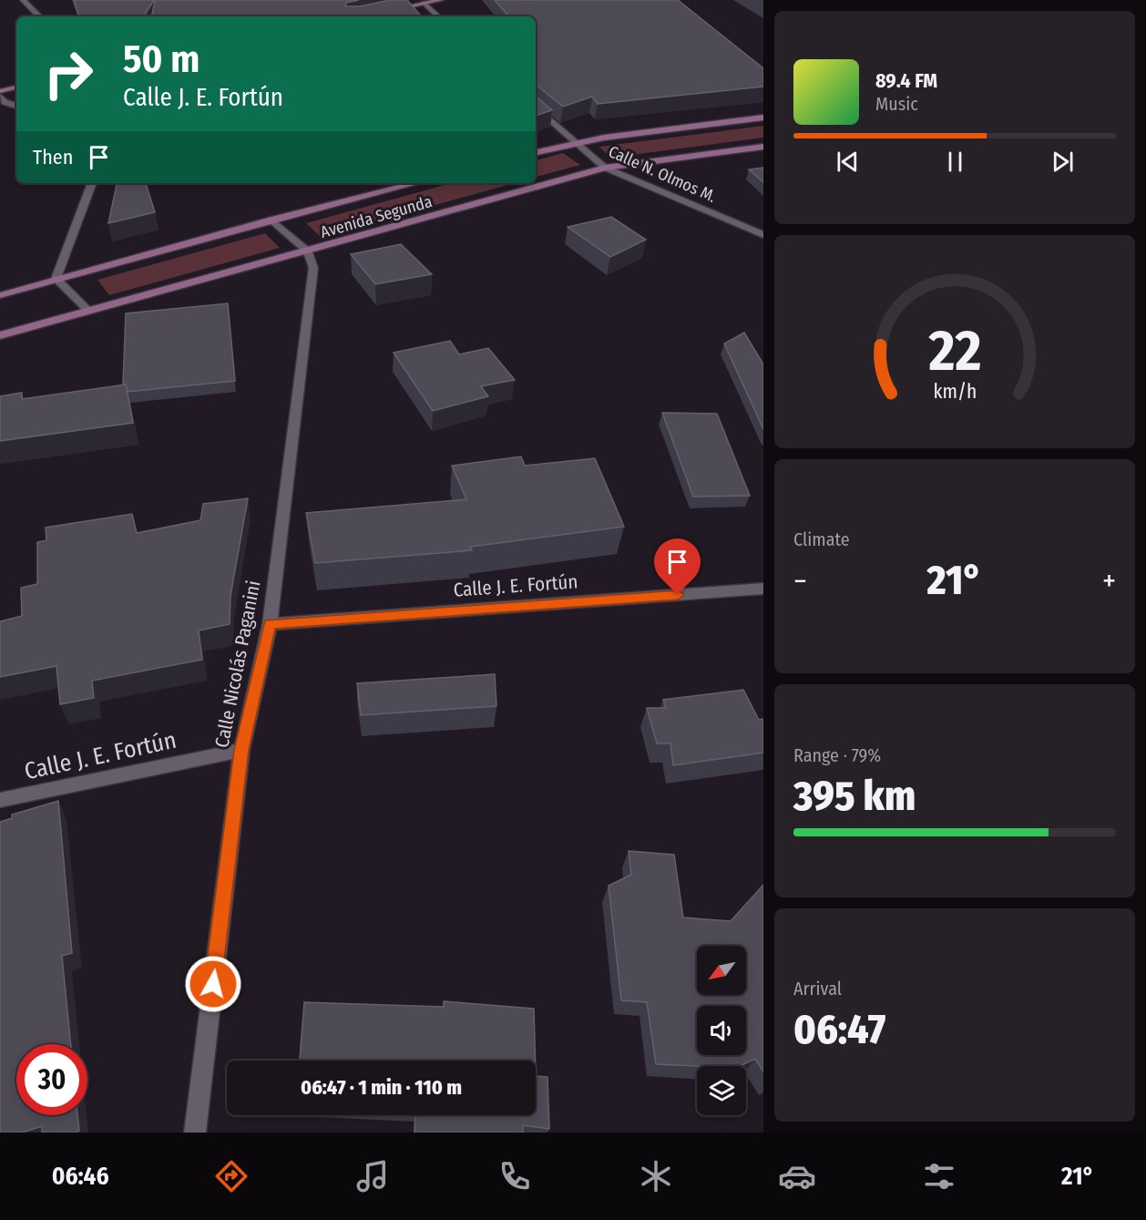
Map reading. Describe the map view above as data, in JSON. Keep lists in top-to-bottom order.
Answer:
{
  "streets": {
    "main road": ["Avenida Segunda"],
    "street": ["Calle N. Olmos M.", "Calle J. E. Fortún", "Calle Nicolás Paganini"]
  },
  "crossings": [
    ["Calle N. Olmos M.", "Avenida Segunda"],
    ["Avenida Segunda", "Calle Nicolás Paganini"],
    ["Calle J. E. Fortún", "Calle Nicolás Paganini"]
  ],
  "north": "bottom left",
  "page": {
    "turn": ["50 m", "Calle J. E. Fortún"],
    "song": ["89.4 FM", "Music"],
    "then": "Then",
    "tile": [
      "Climate",
      ["Range · 79%", "395 km"],
      ["Arrival", "06:47"]
    ],
    "heat": ["−", "21°", "+"],
    "limit": "30",
    "trip": "06:47 · 1 min · 110 m",
    "tabs": ["06:46", "21°"],
    "gauge": ["22", "km/h"]
  }
}
